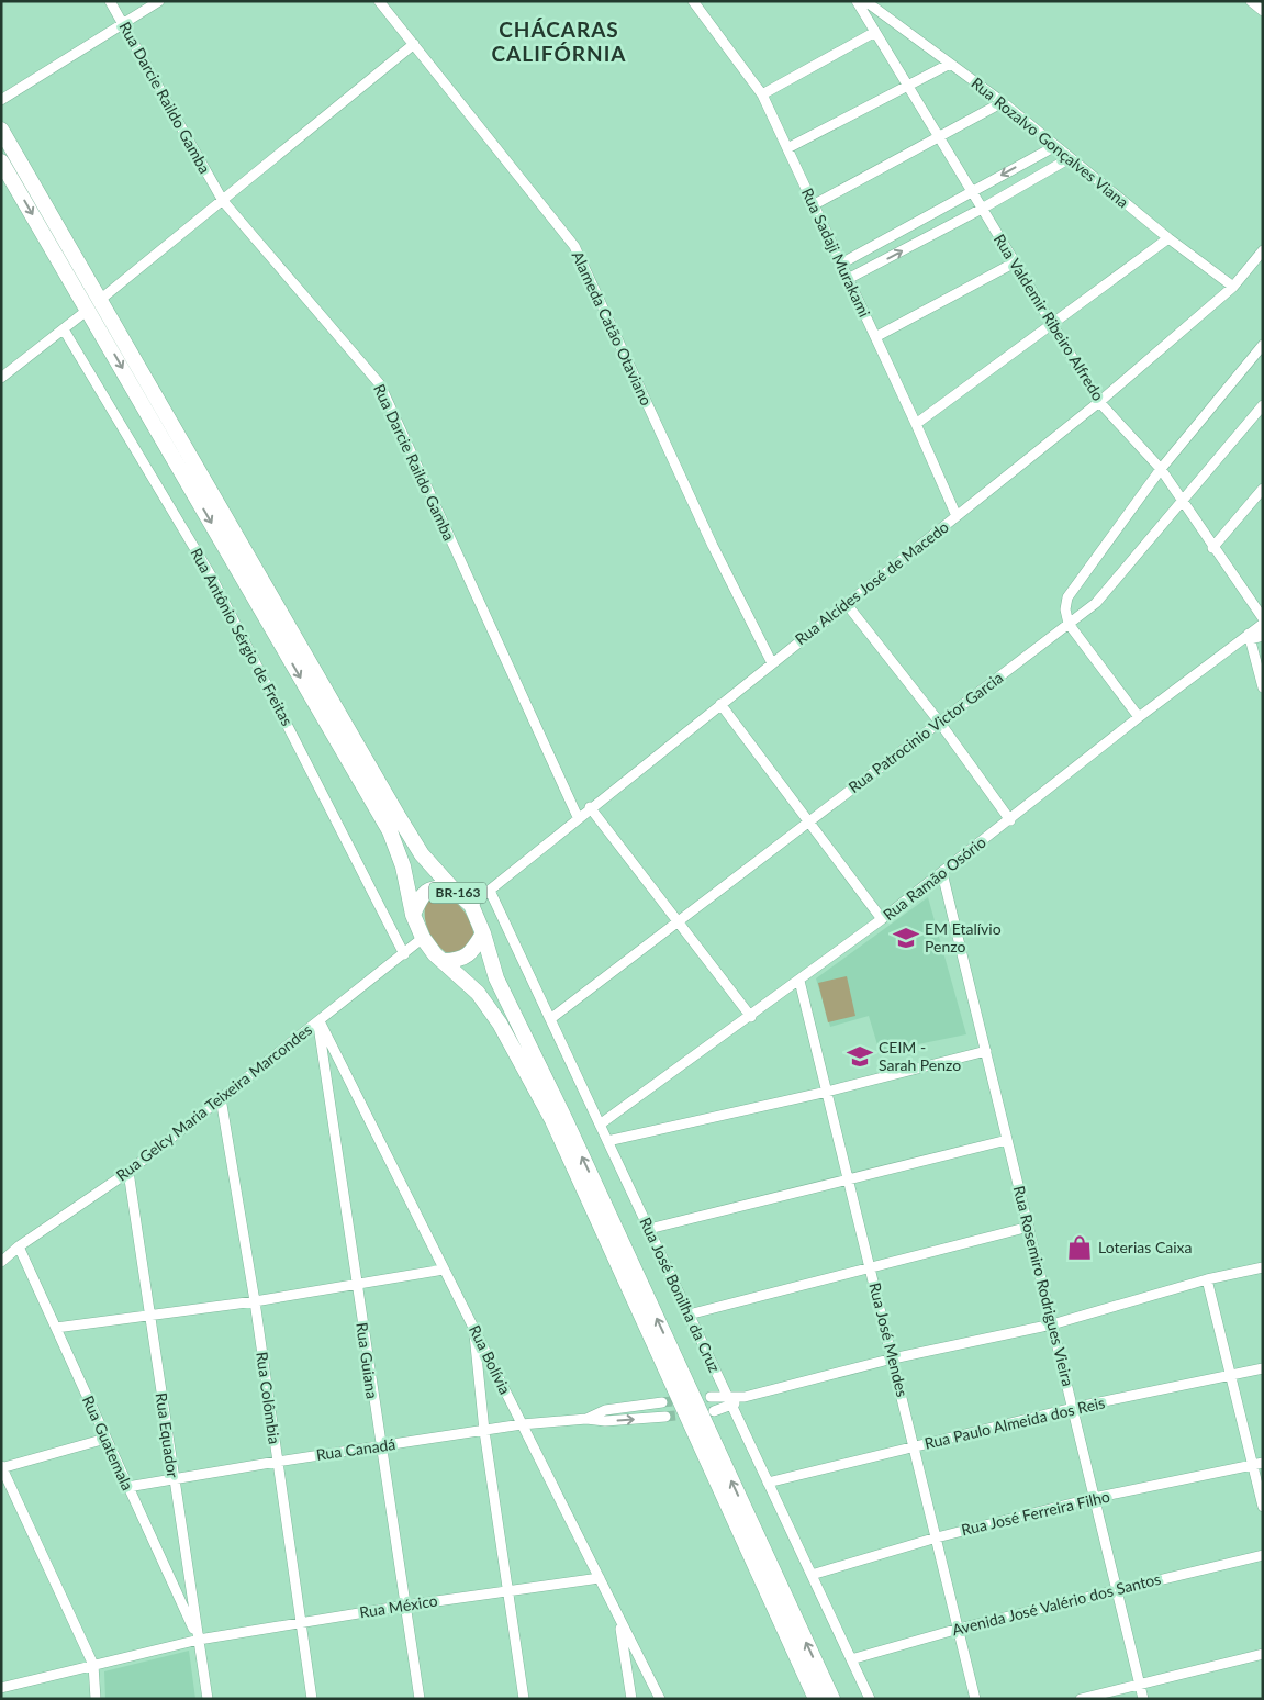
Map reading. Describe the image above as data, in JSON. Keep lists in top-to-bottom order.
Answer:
{
  "streets": {
    "highway": ["BR-163"],
    "street": [
      "Rua Darcie Raildo Gamba",
      "Rua Rozalvo Gonçalves Viana",
      "Rua Sadaji Murakami",
      "Rua Valdemir Ribeiro Alfredo",
      "Alameda Catão Otaviano",
      "Rua Alcídes José de Macedo",
      "Rua Antônio Sérgio de Freitas",
      "Rua Patrocinio Victor Garcia",
      "Rua Ramão Osório",
      "Rua Gelcy Maria Teixeira Marcondes",
      "Rua Rosemiro Rodrigues Vieira",
      "Rua José Bonilha da Cruz",
      "Rua José Mendes",
      "Rua Bolívia",
      "Rua Guiana",
      "Rua Colômbia",
      "Rua Paulo Almeida dos Reis",
      "Rua Equador",
      "Rua Guatemala",
      "Rua Canadá",
      "Rua José Ferreira Filho",
      "Avenida José Valério dos Santos",
      "Rua México"
    ]
  },
  "crossings": [
    ["Rua Darcie Raildo Gamba", "Rua Alcídes José de Macedo"],
    ["Rua Rozalvo Gonçalves Viana", "Rua Alcídes José de Macedo"],
    ["Rua Sadaji Murakami", "Rua Alcídes José de Macedo"],
    ["Rua Valdemir Ribeiro Alfredo", "Rua Alcídes José de Macedo"],
    ["Rua Valdemir Ribeiro Alfredo", "Rua Patrocinio Victor Garcia"],
    ["Alameda Catão Otaviano", "Rua Alcídes José de Macedo"],
    ["Rua Alcídes José de Macedo", "BR-163"],
    ["Rua Alcídes José de Macedo", "Rua Gelcy Maria Teixeira Marcondes"],
    ["Rua Alcídes José de Macedo", "Rua José Bonilha da Cruz"],
    ["Rua Antônio Sérgio de Freitas", "Rua Gelcy Maria Teixeira Marcondes"],
    ["Rua Patrocinio Victor Garcia", "Rua José Bonilha da Cruz"],
    ["Rua Ramão Osório", "Rua Rosemiro Rodrigues Vieira"],
    ["Rua Ramão Osório", "Rua José Bonilha da Cruz"],
    ["Rua Ramão Osório", "Rua José Mendes"],
    ["BR-163", "Rua Gelcy Maria Teixeira Marcondes"],
    ["Rua Gelcy Maria Teixeira Marcondes", "Rua Bolívia"],
    ["Rua Gelcy Maria Teixeira Marcondes", "Rua Guiana"],
    ["Rua Gelcy Maria Teixeira Marcondes", "Rua Colômbia"],
    ["Rua Gelcy Maria Teixeira Marcondes", "Rua Equador"],
    ["Rua Gelcy Maria Teixeira Marcondes", "Rua Guatemala"],
    ["Rua Rosemiro Rodrigues Vieira", "Rua Paulo Almeida dos Reis"],
    ["Rua Rosemiro Rodrigues Vieira", "Rua José Ferreira Filho"],
    ["Rua Rosemiro Rodrigues Vieira", "Avenida José Valério dos Santos"],
    ["Rua José Bonilha da Cruz", "Rua Paulo Almeida dos Reis"],
    ["Rua José Bonilha da Cruz", "Rua José Ferreira Filho"],
    ["Rua José Bonilha da Cruz", "Avenida José Valério dos Santos"],
    ["Rua José Mendes", "Rua Paulo Almeida dos Reis"],
    ["Rua José Mendes", "Rua José Ferreira Filho"],
    ["Rua José Mendes", "Avenida José Valério dos Santos"],
    ["Rua Bolívia", "Rua Guiana"],
    ["Rua Bolívia", "Rua Canadá"],
    ["Rua Bolívia", "Rua México"],
    ["Rua Guiana", "Rua Canadá"],
    ["Rua Guiana", "Rua México"],
    ["Rua Colômbia", "Rua Canadá"],
    ["Rua Colômbia", "Rua México"],
    ["Rua Equador", "Rua Guatemala"],
    ["Rua Equador", "Rua Canadá"],
    ["Rua Equador", "Rua México"],
    ["Rua Guatemala", "Rua Canadá"],
    ["Rua Guatemala", "Rua México"]
  ],
  "districts": ["CHÁCARAS CALIFÓRNIA"],
  "places": {
    "school or university": ["EM Etalívio Penzo", "CEIM - Sarah Penzo"],
    "shop": ["Loterias Caixa"]
  }
}
